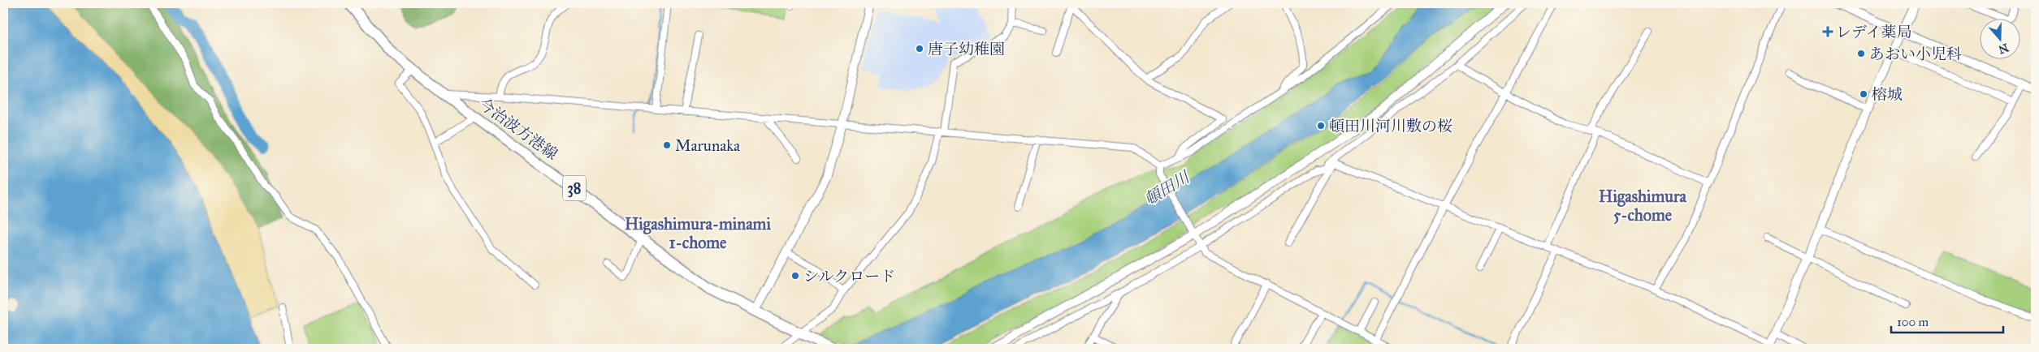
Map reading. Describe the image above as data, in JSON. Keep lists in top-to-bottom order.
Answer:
{
  "streets": {
    "main road": ["今治波方港線", "38"]
  },
  "districts": ["Higashimura 5-chome", "Higashimura-minami 1-chome"],
  "water": ["頓田川"],
  "places": {
    "health": ["レデイ薬局"],
    "other": [
      "唐子幼稚園",
      "あおい小児科",
      "榕城",
      "頓田川河川敷の桜",
      "Marunaka",
      "シルクロード"
    ]
  },
  "scale_bar": "100 m",
  "north": "bottom"
}
